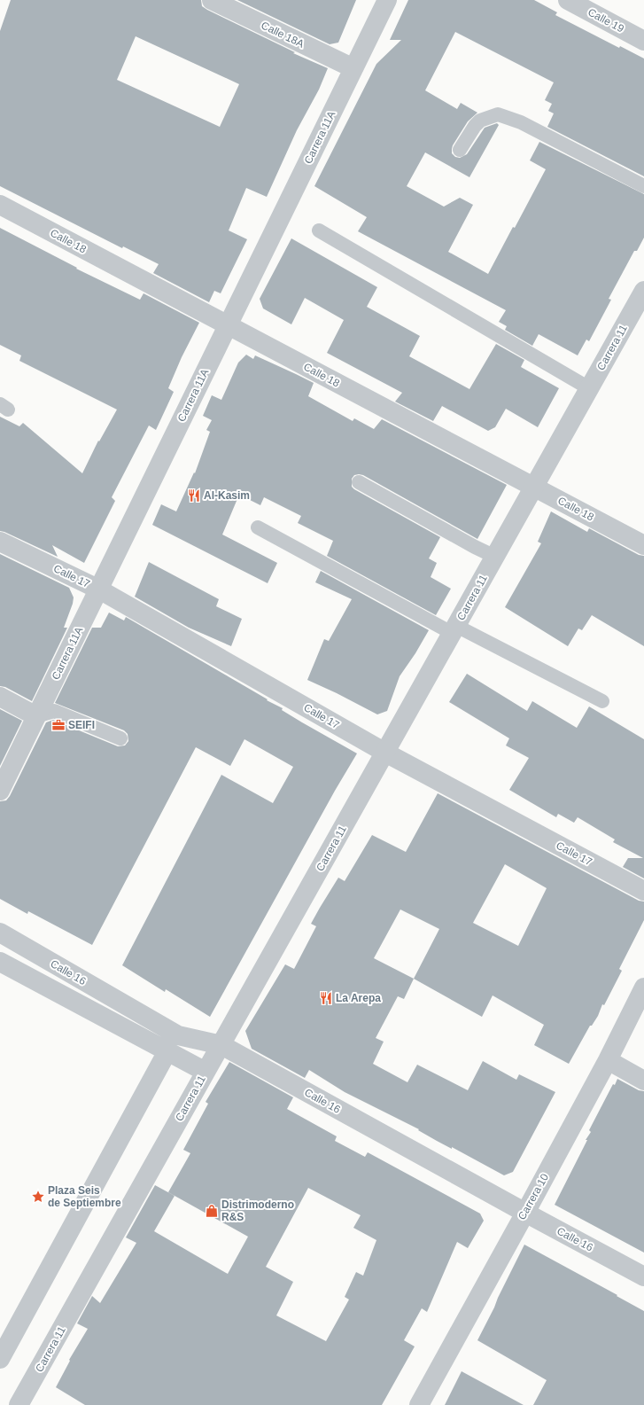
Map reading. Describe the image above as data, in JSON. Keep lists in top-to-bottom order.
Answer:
{
  "streets": {
    "street": [
      "Calle 19",
      "Calle 18A",
      "Carrera 11A",
      "Calle 18",
      "Carrera 11",
      "Calle 17",
      "Calle 16",
      "Carrera 10"
    ]
  },
  "crossings": [
    ["Calle 18A", "Carrera 11A"],
    ["Carrera 11A", "Calle 18"],
    ["Carrera 11A", "Calle 17"],
    ["Calle 18", "Carrera 11"],
    ["Carrera 11", "Calle 17"],
    ["Carrera 11", "Calle 16"],
    ["Calle 16", "Carrera 10"]
  ],
  "places": {
    "restaurant": ["Al-Kasim", "La Arepa"],
    "office": ["SEIFI"],
    "place": ["Plaza Seis de Septiembre"],
    "shop": ["Distrimoderno R&S"]
  }
}
